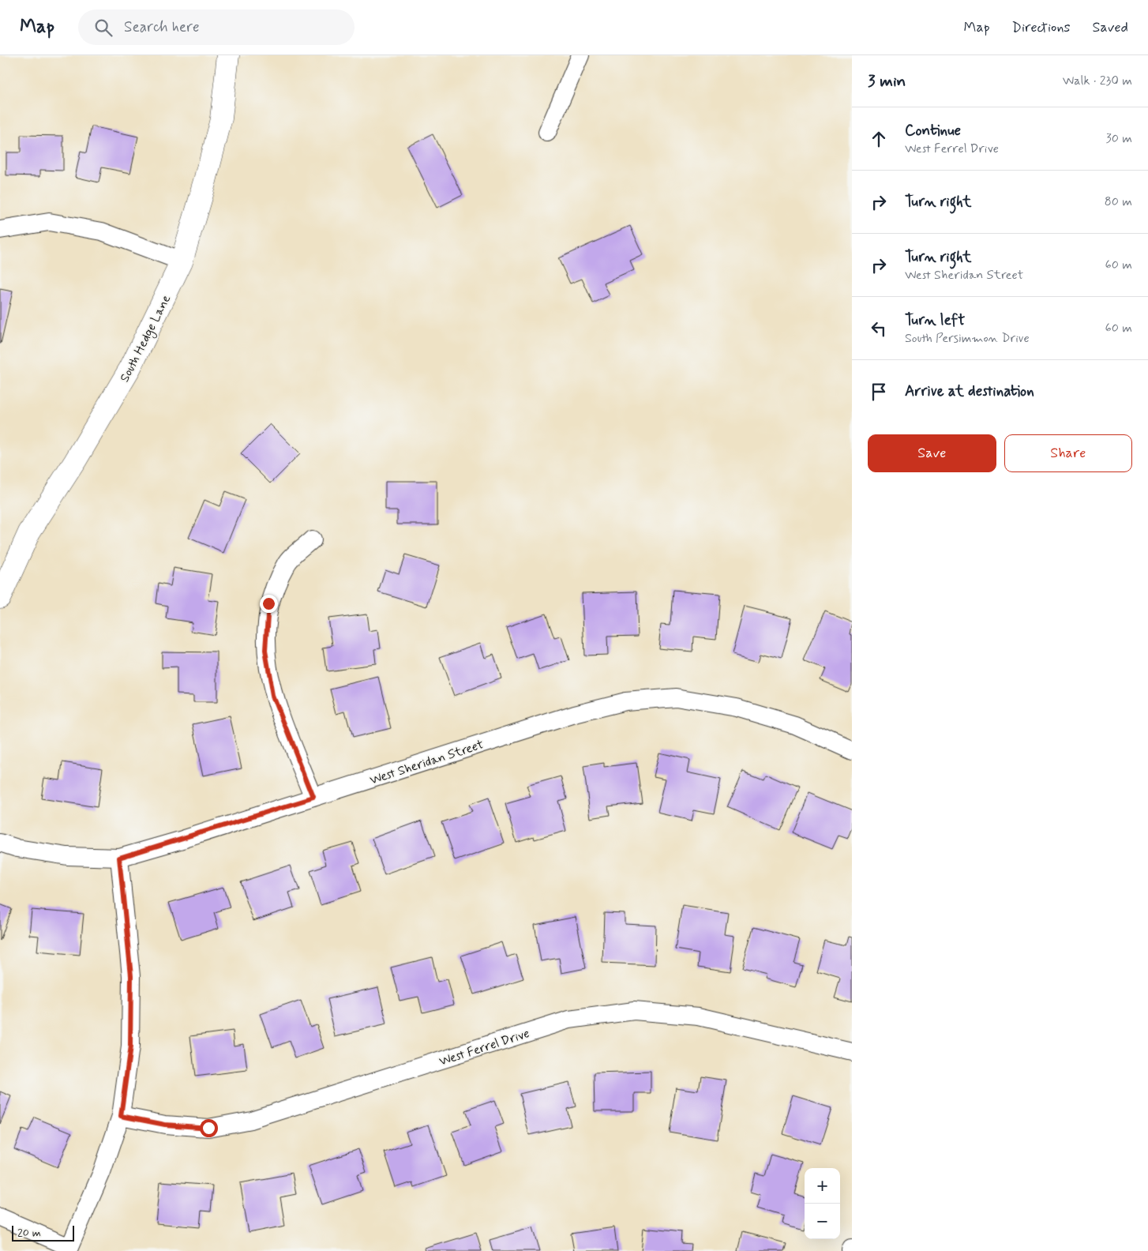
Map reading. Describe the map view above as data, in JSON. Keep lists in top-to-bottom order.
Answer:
{
  "streets": {
    "street": ["South Hedge Lane", "West Sheridan Street", "West Ferrel Drive"]
  },
  "scale_bar": "20 m",
  "page": {
    "header": "Map",
    "search": "Search here",
    "nav": ["Map", "Directions", "Saved"],
    "heading": ["3 min", "Walk · 230 m"],
    "list": [
      ["Continue", "West Ferrel Drive", "30 m"],
      ["Turn right", "80 m"],
      ["Turn right", "West Sheridan Street", "60 m"],
      ["Turn left", "South Persimmon Drive", "60 m"],
      "Arrive at destination"
    ],
    "buttons": ["Save", "Share"],
    "map_buttons": ["+", "−"],
    "scale": "20 m"
  }
}
